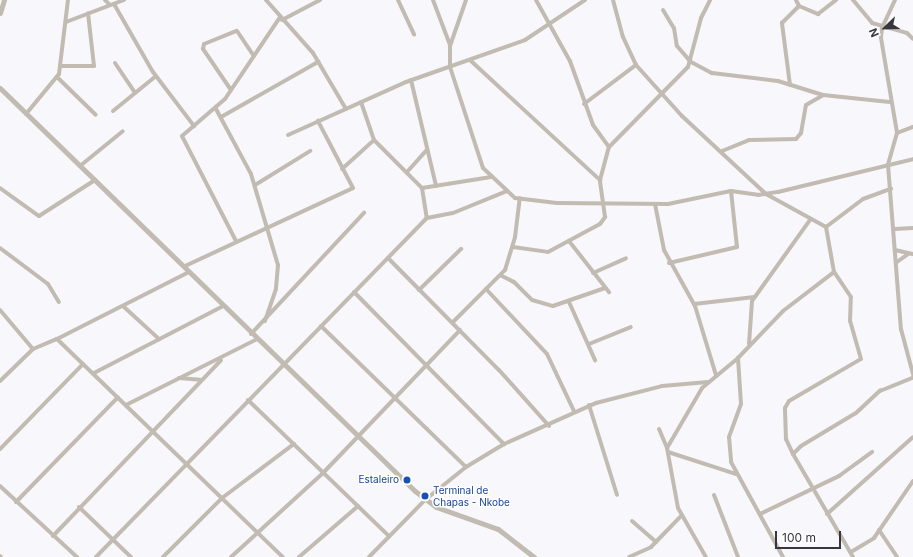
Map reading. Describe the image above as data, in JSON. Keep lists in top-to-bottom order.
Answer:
{
  "places": ["Estaleiro", "Terminal de Chapas - Nkobe"],
  "scale_bar": "100 m",
  "north": "bottom left"
}
